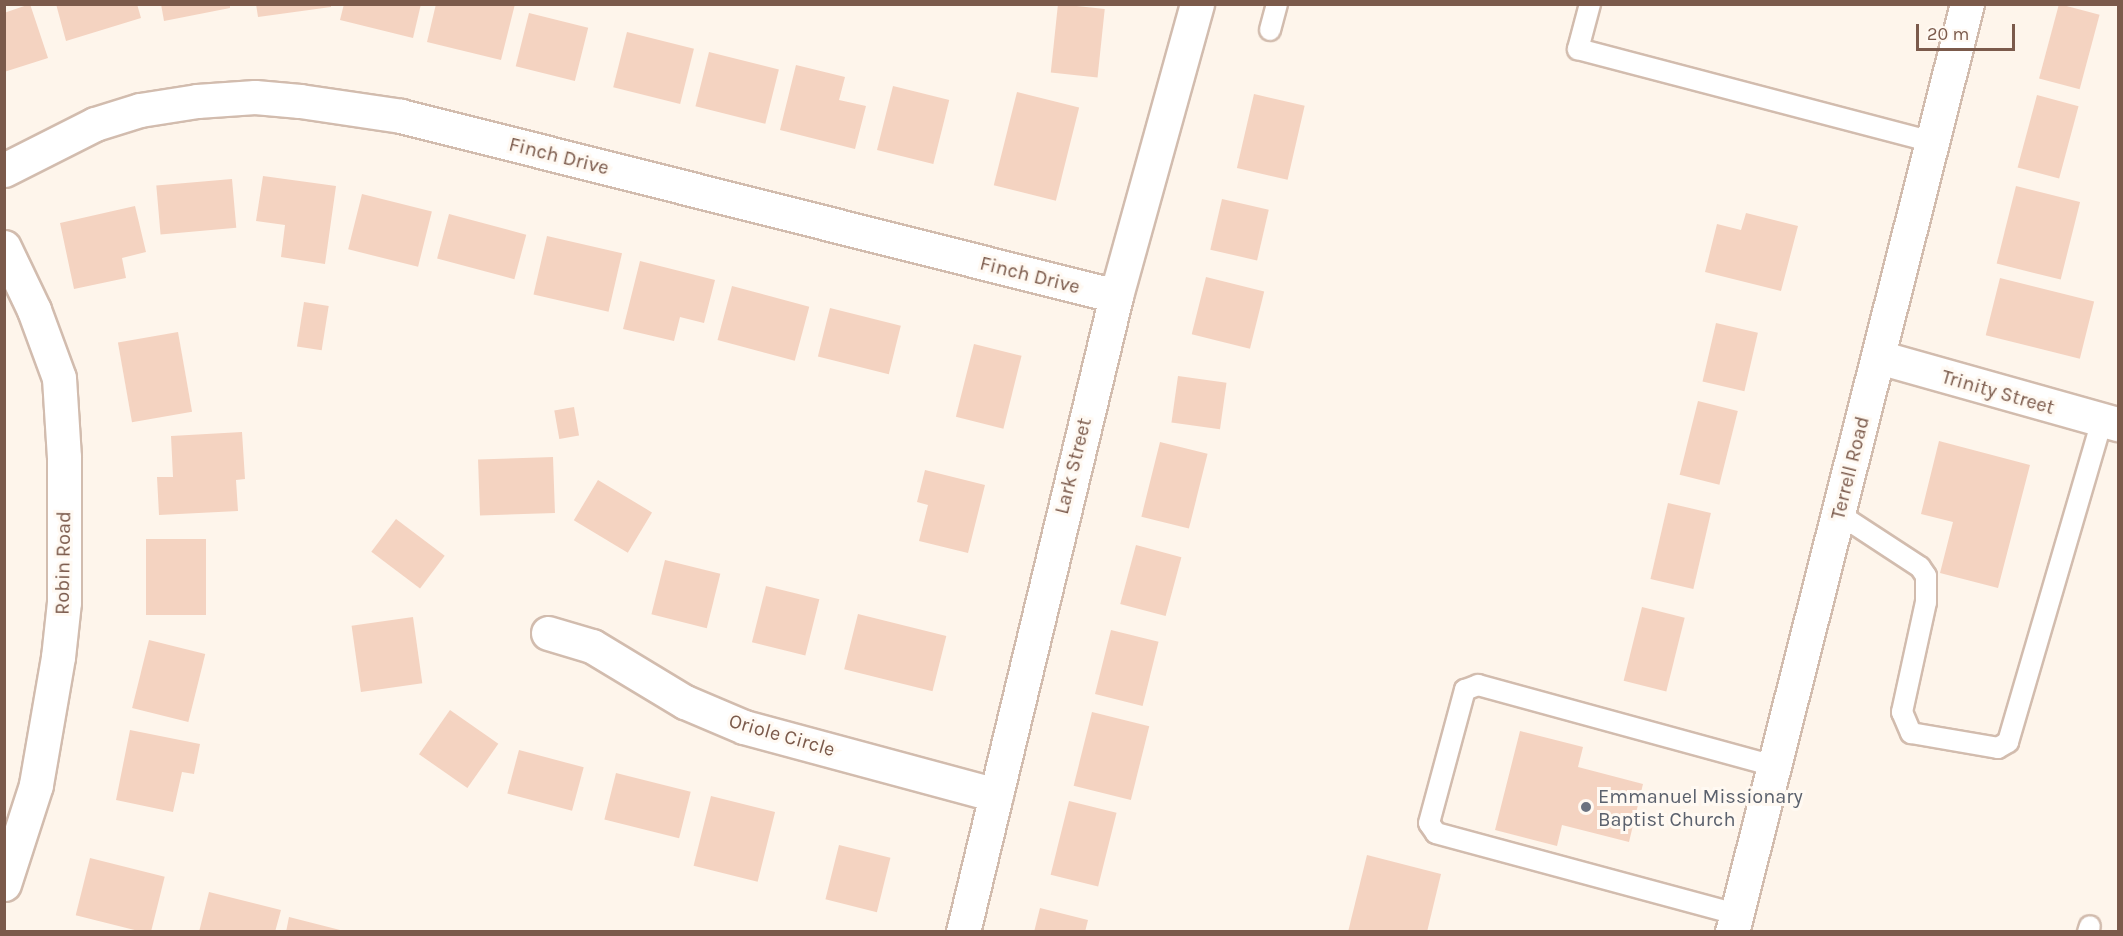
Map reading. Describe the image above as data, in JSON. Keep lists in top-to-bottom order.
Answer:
{
  "streets": {
    "street": [
      "Finch Drive",
      "Trinity Street",
      "Lark Street",
      "Terrell Road",
      "Robin Road",
      "Oriole Circle"
    ]
  },
  "crossings": [
    ["Finch Drive", "Lark Street"],
    ["Trinity Street", "Terrell Road"],
    ["Lark Street", "Oriole Circle"]
  ],
  "places": ["Emmanuel Missionary Baptist Church"],
  "scale_bar": "20 m"
}
